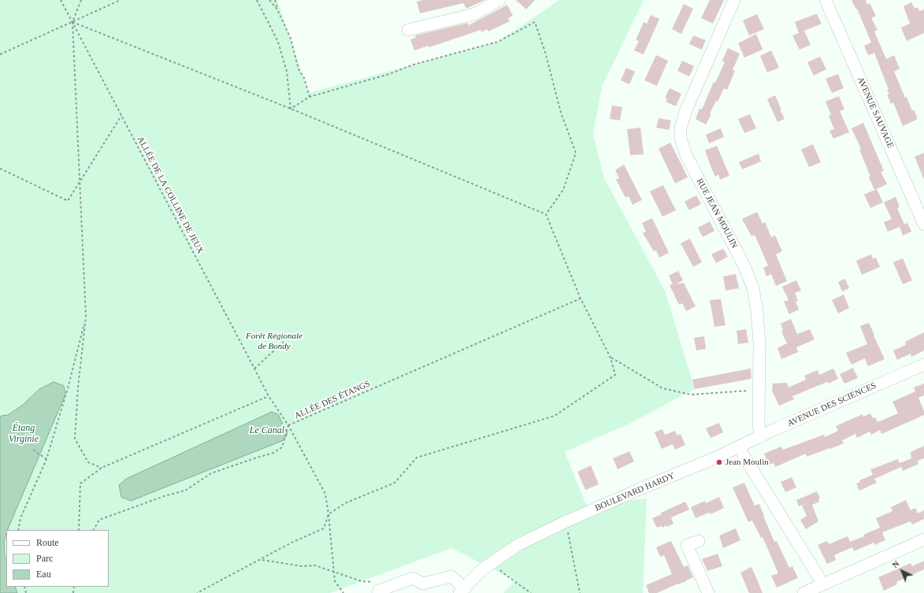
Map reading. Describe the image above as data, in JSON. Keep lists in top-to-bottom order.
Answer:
{
  "streets": {
    "street": [
      "AVENUE SAUVAGE",
      "RUE JEAN MOULIN",
      "AVENUE DES SCIENCES",
      "BOULEVARD HARDY"
    ],
    "path": ["ALLÉE DE LA COLLINE DE JEUX", "ALLÉE DES ÉTANGS"]
  },
  "crossings": [
    ["ALLÉE DE LA COLLINE DE JEUX", "ALLÉE DES ÉTANGS"],
    ["RUE JEAN MOULIN", "AVENUE DES SCIENCES"],
    ["AVENUE DES SCIENCES", "BOULEVARD HARDY"]
  ],
  "water": ["Étang Virginie", "Le Canal"],
  "parks": ["Forêt Régionale de Bondy"],
  "places": ["Jean Moulin"],
  "legend": ["Route", "Parc", "Eau"],
  "north": "top left"
}
